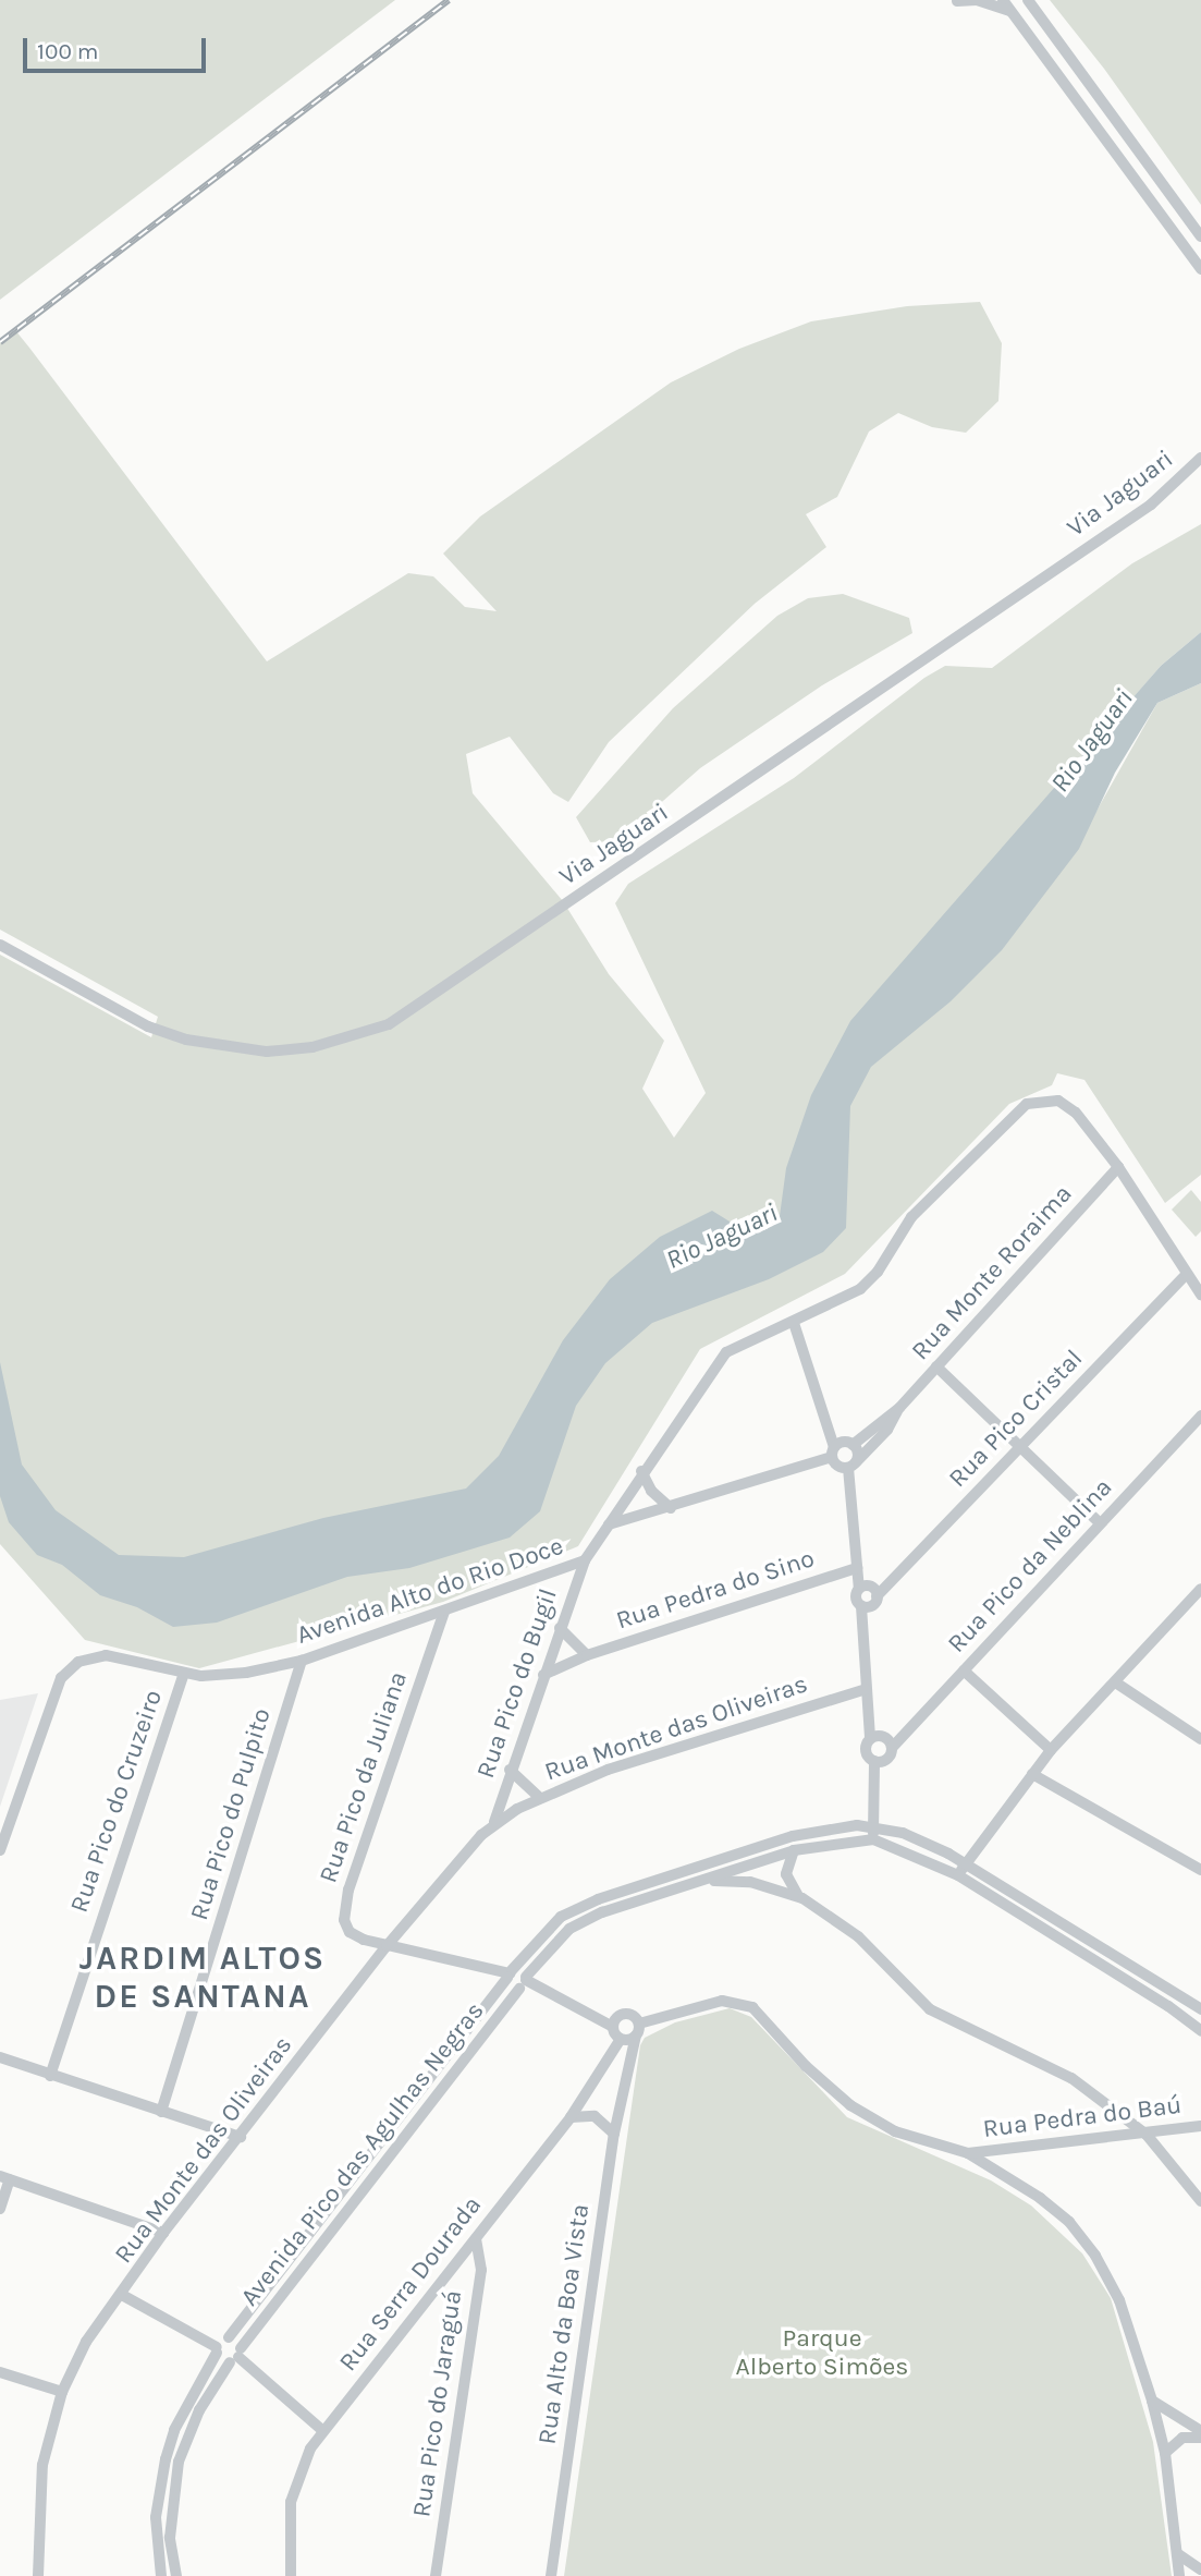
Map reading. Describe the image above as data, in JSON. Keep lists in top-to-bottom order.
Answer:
{
  "streets": {
    "street": [
      "Via Jaguari",
      "Rua Monte Roraima",
      "Rua Pico Cristal",
      "Rua Pico da Neblina",
      "Rua Pedra do Sino",
      "Avenida Alto do Rio Doce",
      "Rua Pico do Bugil",
      "Rua Monte das Oliveiras",
      "Rua Pico da Juliana",
      "Rua Pico do Cruzeiro",
      "Rua Pico do Pulpito",
      "Rua Pedra do Baú",
      "Avenida Pico das Agulhas Negras",
      "Rua Serra Dourada",
      "Rua Alto da Boa Vista",
      "Rua Pico do Jaraguá"
    ]
  },
  "crossings": [
    ["Rua Monte Roraima", "Avenida Alto do Rio Doce"],
    ["Rua Pico Cristal", "Avenida Alto do Rio Doce"],
    ["Rua Pedra do Sino", "Rua Pico do Bugil"],
    ["Avenida Alto do Rio Doce", "Rua Pico do Bugil"],
    ["Avenida Alto do Rio Doce", "Rua Pico da Juliana"],
    ["Avenida Alto do Rio Doce", "Rua Pico do Cruzeiro"],
    ["Avenida Alto do Rio Doce", "Rua Pico do Pulpito"],
    ["Rua Pico do Bugil", "Rua Monte das Oliveiras"],
    ["Rua Monte das Oliveiras", "Rua Pico da Juliana"],
    ["Rua Pico da Juliana", "Avenida Pico das Agulhas Negras"],
    ["Rua Serra Dourada", "Rua Alto da Boa Vista"],
    ["Rua Serra Dourada", "Rua Pico do Jaraguá"]
  ],
  "districts": ["JARDIM ALTOS DE SANTANA"],
  "water": ["Rio Jaguari"],
  "parks": ["Parque Alberto Simões"],
  "scale_bar": "100 m"
}
